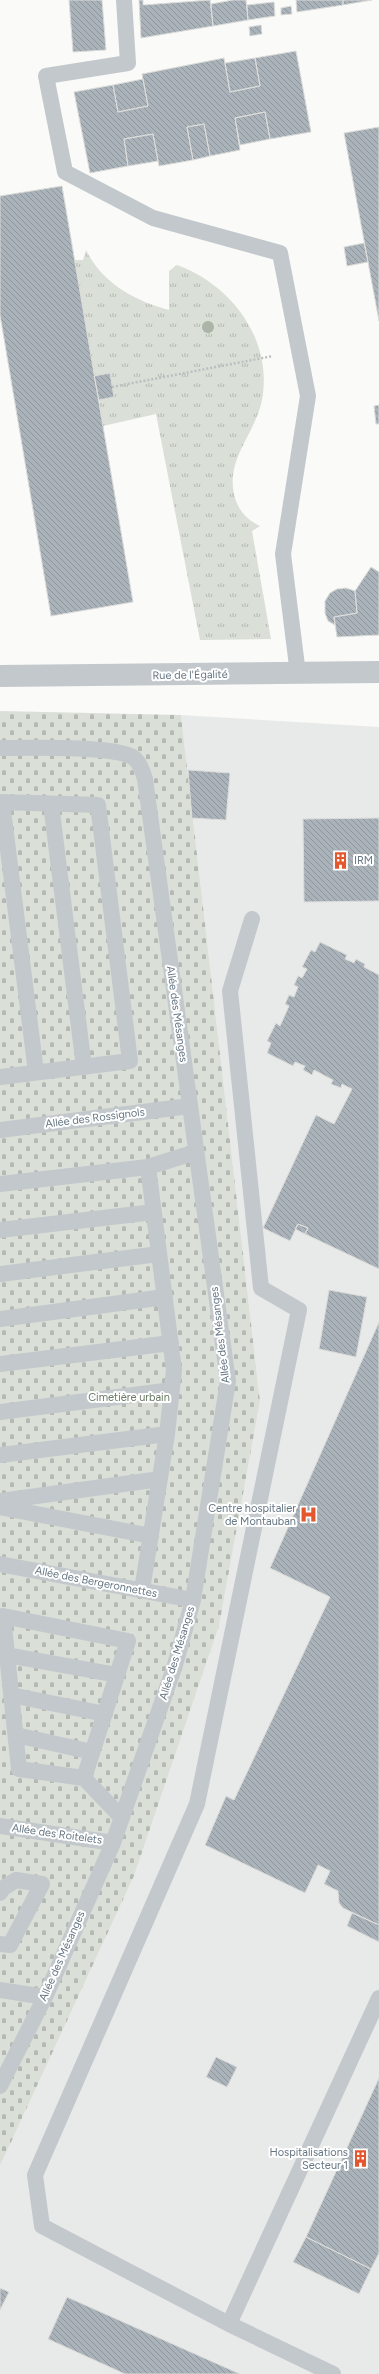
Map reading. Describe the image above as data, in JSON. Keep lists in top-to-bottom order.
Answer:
{
  "streets": {
    "street": ["Rue de l'Égalité"],
    "lane": [
      "Allée des Mésanges",
      "Allée des Rossignols",
      "Allée des Bergeronnettes",
      "Allée des Roitelets"
    ]
  },
  "crossings": [
    ["Allée des Mésanges", "Allée des Rossignols"],
    ["Allée des Mésanges", "Allée des Bergeronnettes"],
    ["Allée des Mésanges", "Allée des Roitelets"]
  ],
  "parks": ["Cimetière urbain"],
  "places": {
    "building": ["IRM", "Hospitalisations Secteur 1"],
    "hospital": ["Centre hospitalier de Montauban"]
  }
}
